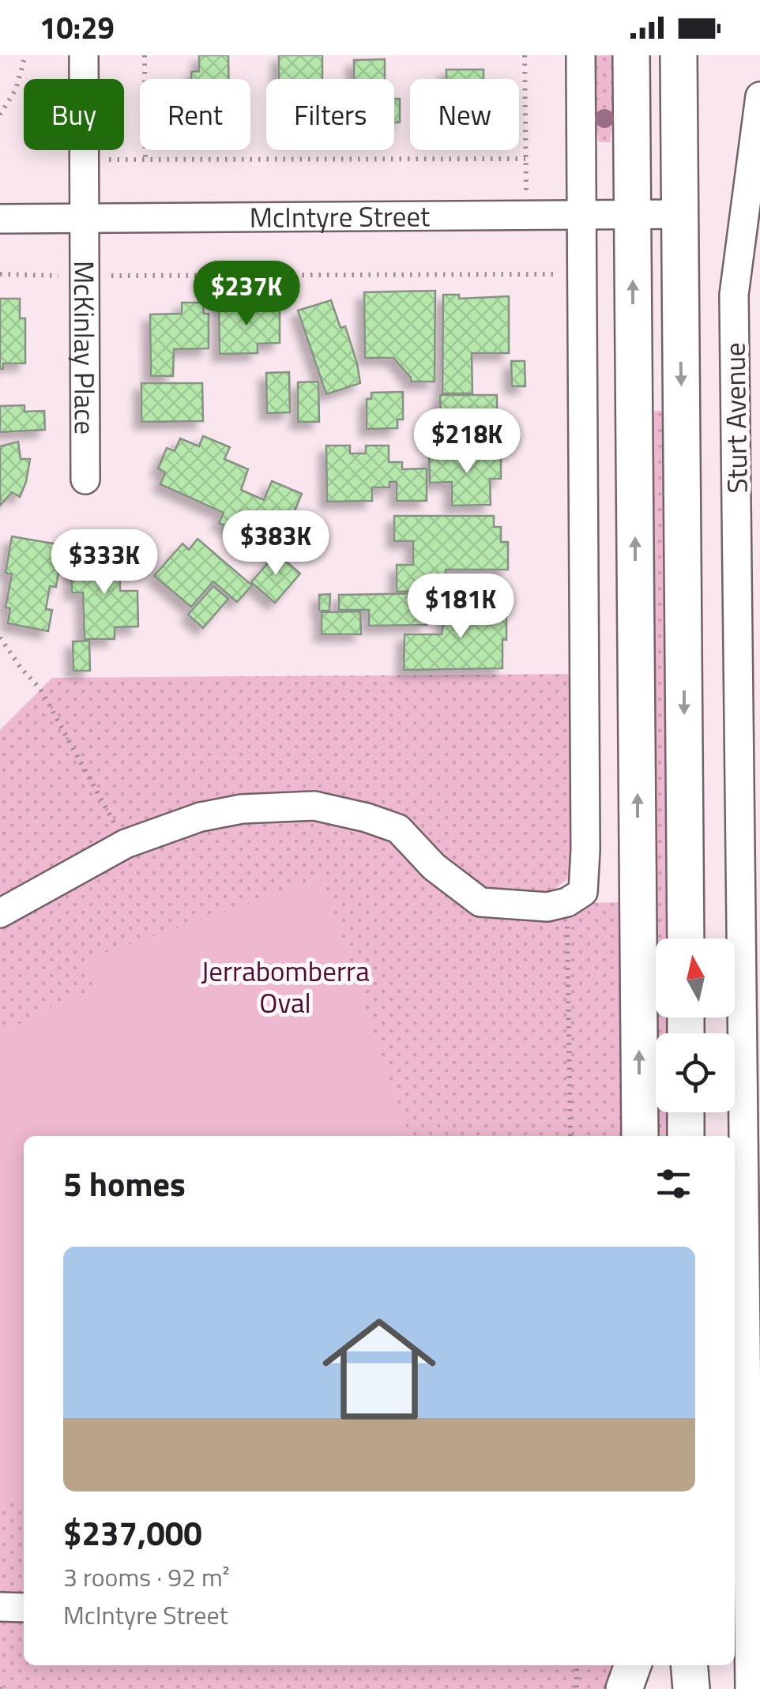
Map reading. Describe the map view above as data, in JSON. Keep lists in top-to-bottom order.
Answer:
{
  "streets": {
    "main road": ["Sturt Avenue"],
    "street": ["McIntyre Street", "McKinlay Place"]
  },
  "crossings": [
    ["McIntyre Street", "McKinlay Place"],
    ["McIntyre Street", "Sturt Avenue"]
  ],
  "parks": ["Jerrabomberra Oval"],
  "north": "top",
  "page": {
    "status": "10:29",
    "chip": [
      "Buy",
      "Rent",
      "Filters",
      "New"
    ],
    "price": [
      "$237K",
      "$218K",
      "$383K",
      "$333K",
      "$181K"
    ],
    "heading": "5 homes",
    "list": [
      {
        "name": "$237,000",
        "note": "3 rooms · 92 m² · McIntyre Street"
      }
    ]
  }
}
